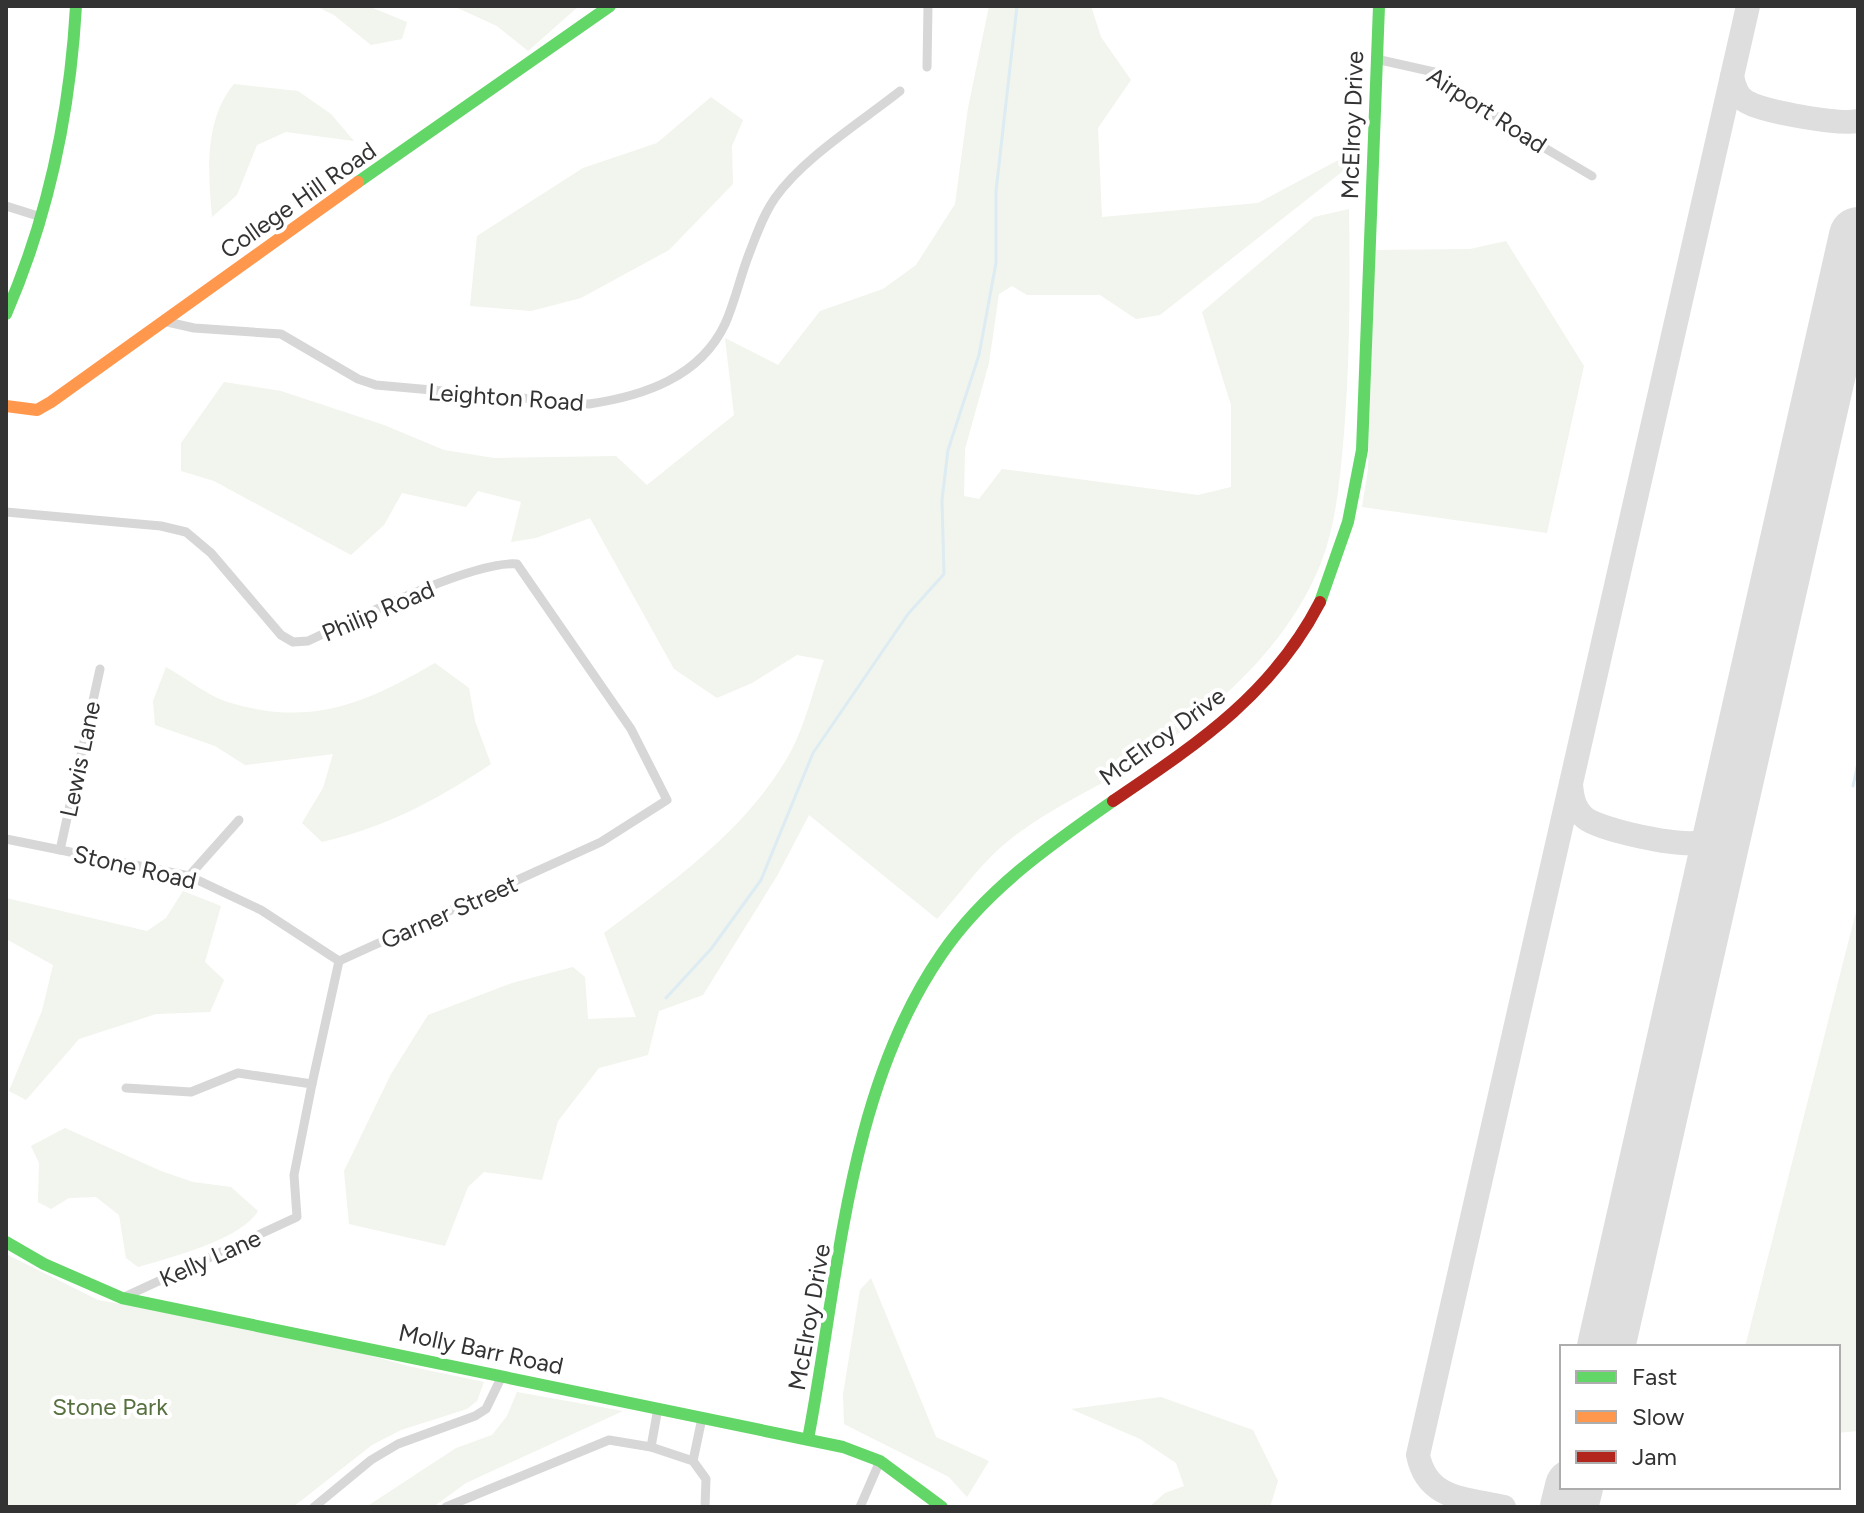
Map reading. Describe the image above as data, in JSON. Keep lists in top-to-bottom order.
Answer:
{
  "streets": {
    "street": [
      "Airport Road",
      "McElroy Drive",
      "College Hill Road",
      "Leighton Road",
      "Philip Road",
      "Lewis Lane",
      "Stone Road",
      "Garner Street",
      "Kelly Lane",
      "Molly Barr Road"
    ]
  },
  "crossings": [
    ["Airport Road", "McElroy Drive"],
    ["McElroy Drive", "Molly Barr Road"],
    ["College Hill Road", "Leighton Road"],
    ["Philip Road", "Garner Street"],
    ["Lewis Lane", "Stone Road"],
    ["Stone Road", "Garner Street"],
    ["Kelly Lane", "Molly Barr Road"]
  ],
  "parks": ["Stone Park"],
  "legend": ["Fast", "Slow", "Jam"]
}
